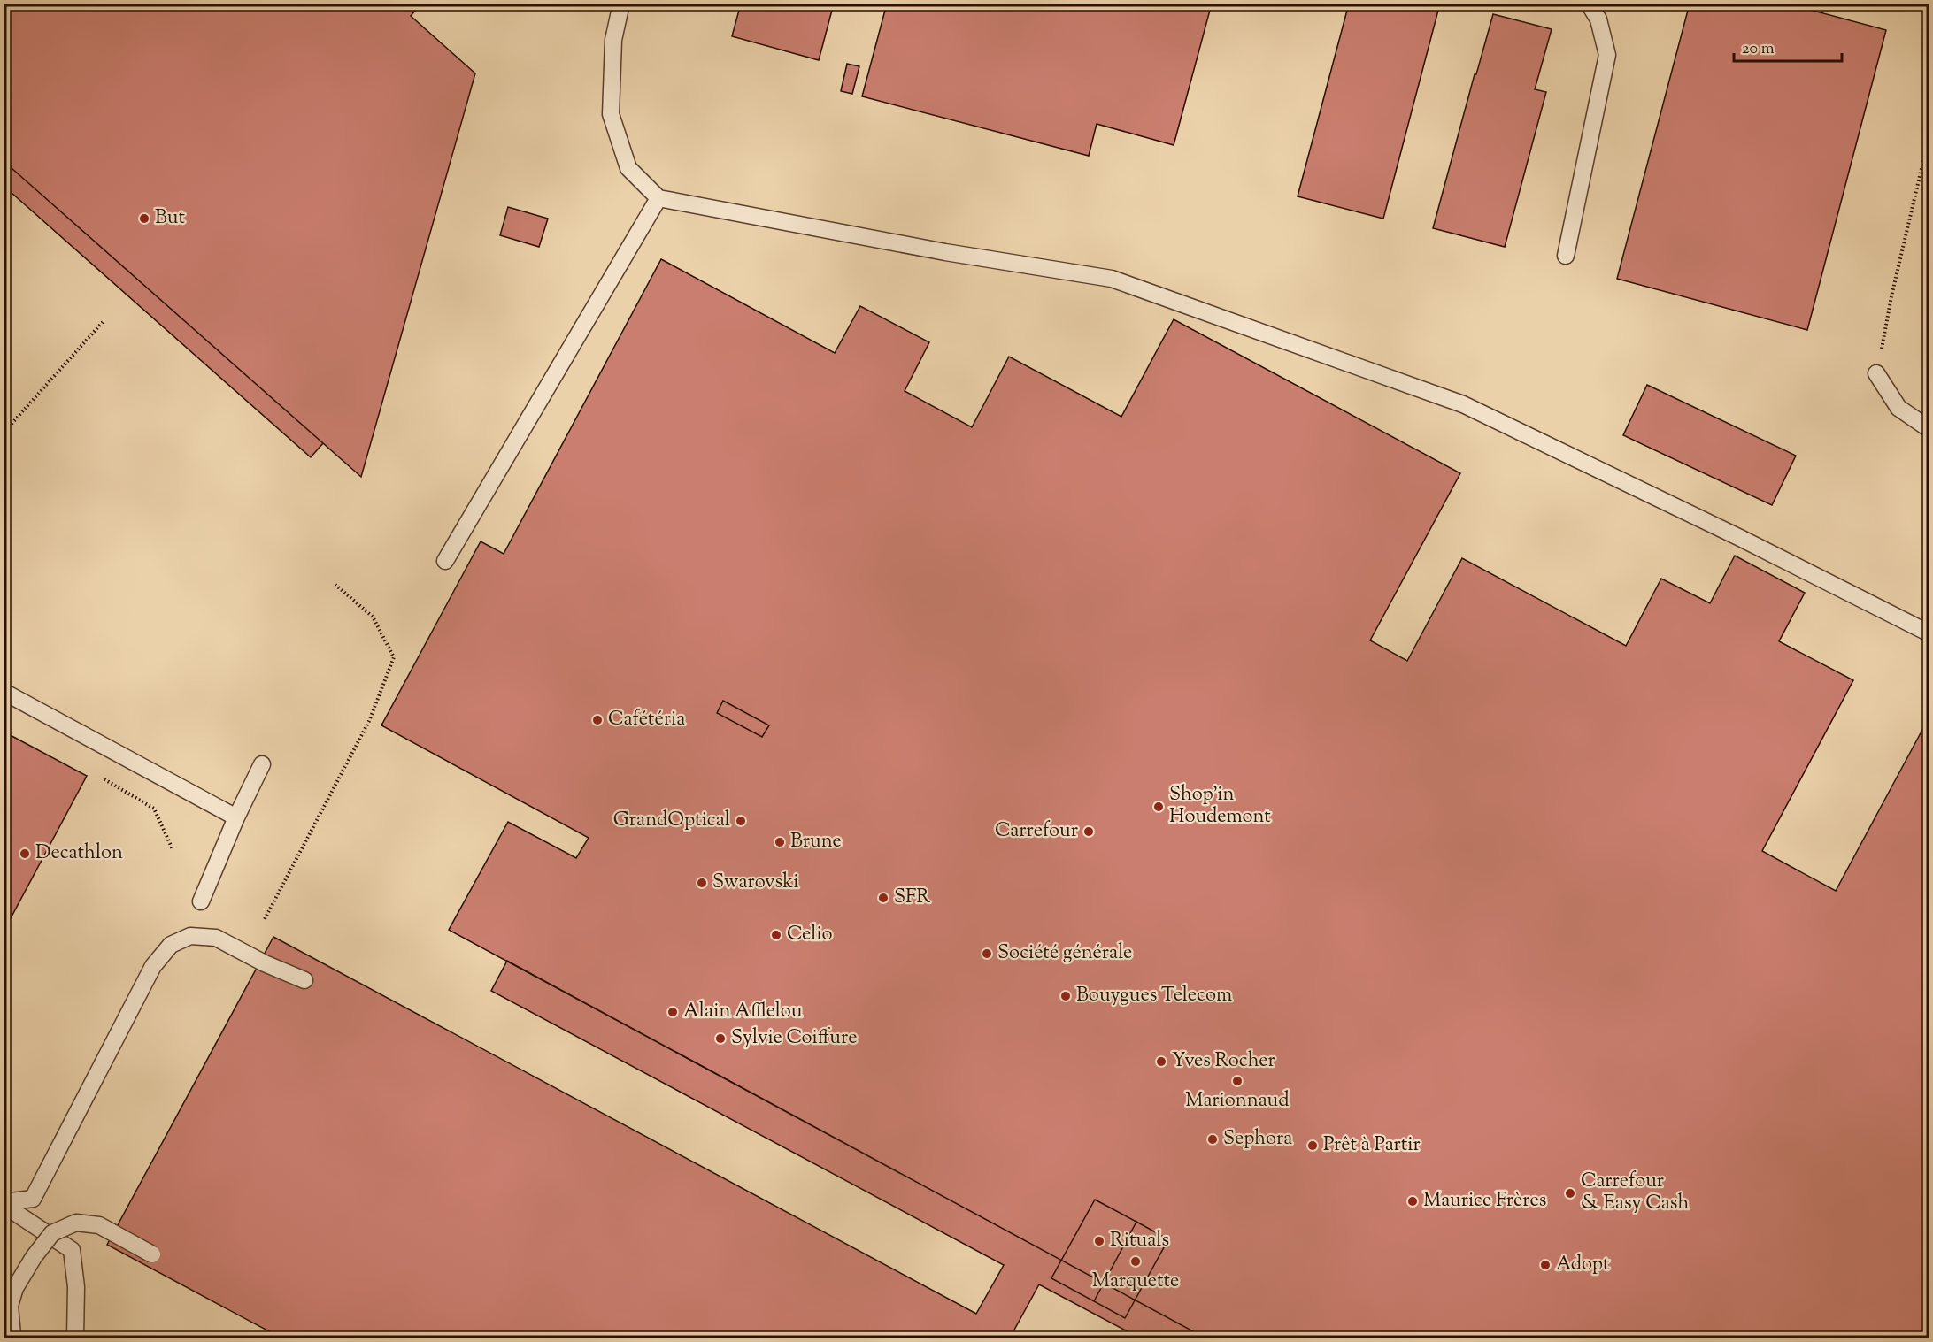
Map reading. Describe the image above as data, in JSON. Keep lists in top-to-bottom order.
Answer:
{
  "places": [
    "But",
    "Cafétéria",
    "Shop’in Houdemont",
    "GrandOptical",
    "Carrefour",
    "Brune",
    "Decathlon",
    "Swarovski",
    "SFR",
    "Celio",
    "Société générale",
    "Bouygues Telecom",
    "Alain Afflelou",
    "Sylvie Coiffure",
    "Yves Rocher",
    "Marionnaud",
    "Sephora",
    "Prêt à Partir",
    "Carrefour & Easy Cash",
    "Maurice Frères",
    "Rituals",
    "Marquette",
    "Adopt"
  ],
  "scale_bar": "20 m"
}
